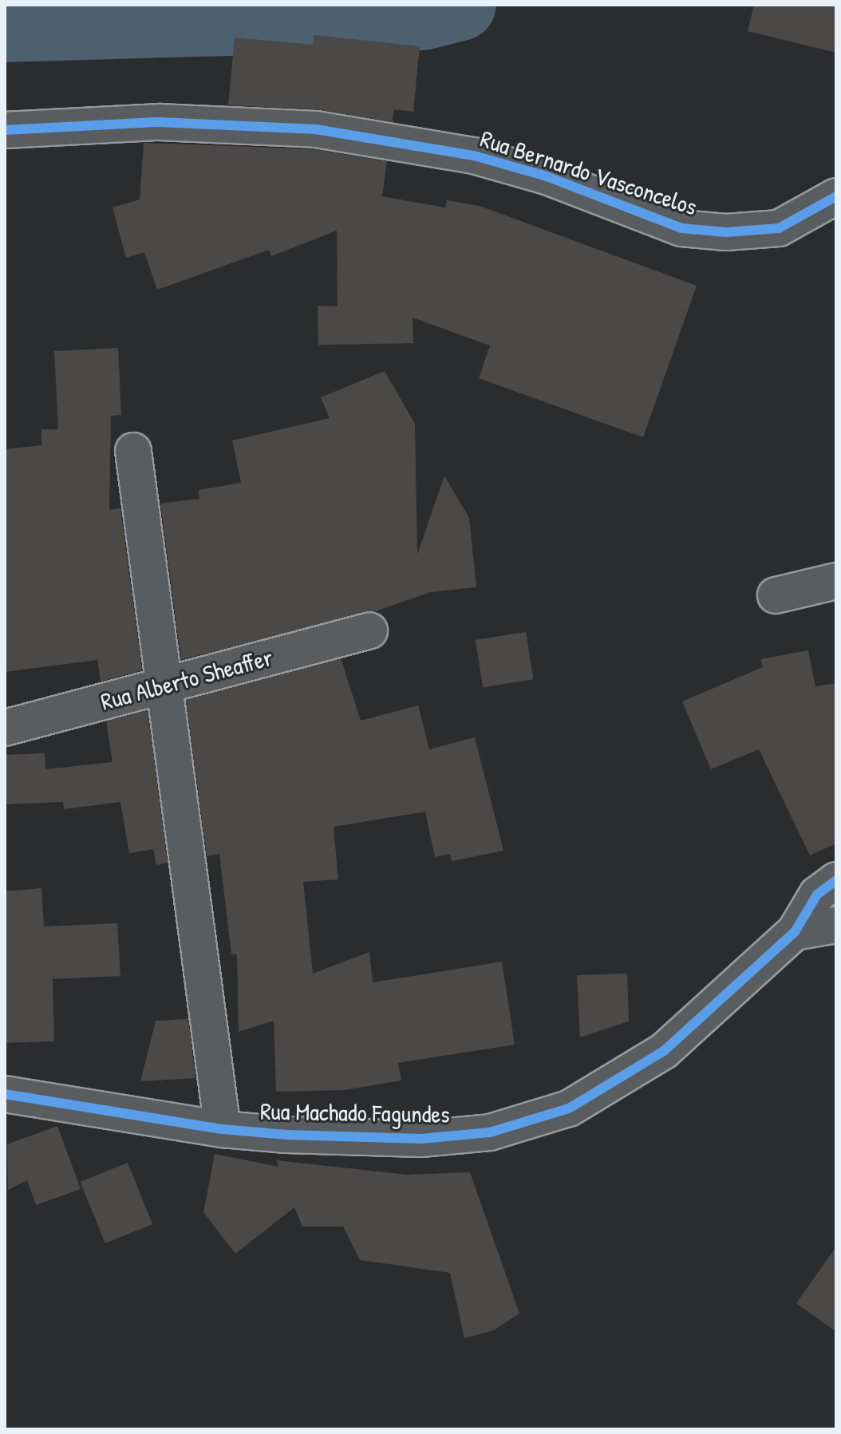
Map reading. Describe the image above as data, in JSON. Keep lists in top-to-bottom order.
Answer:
{
  "streets": {
    "street": ["Rua Bernardo Vasconcelos", "Rua Alberto Sheaffer", "Rua Machado Fagundes"]
  }
}
